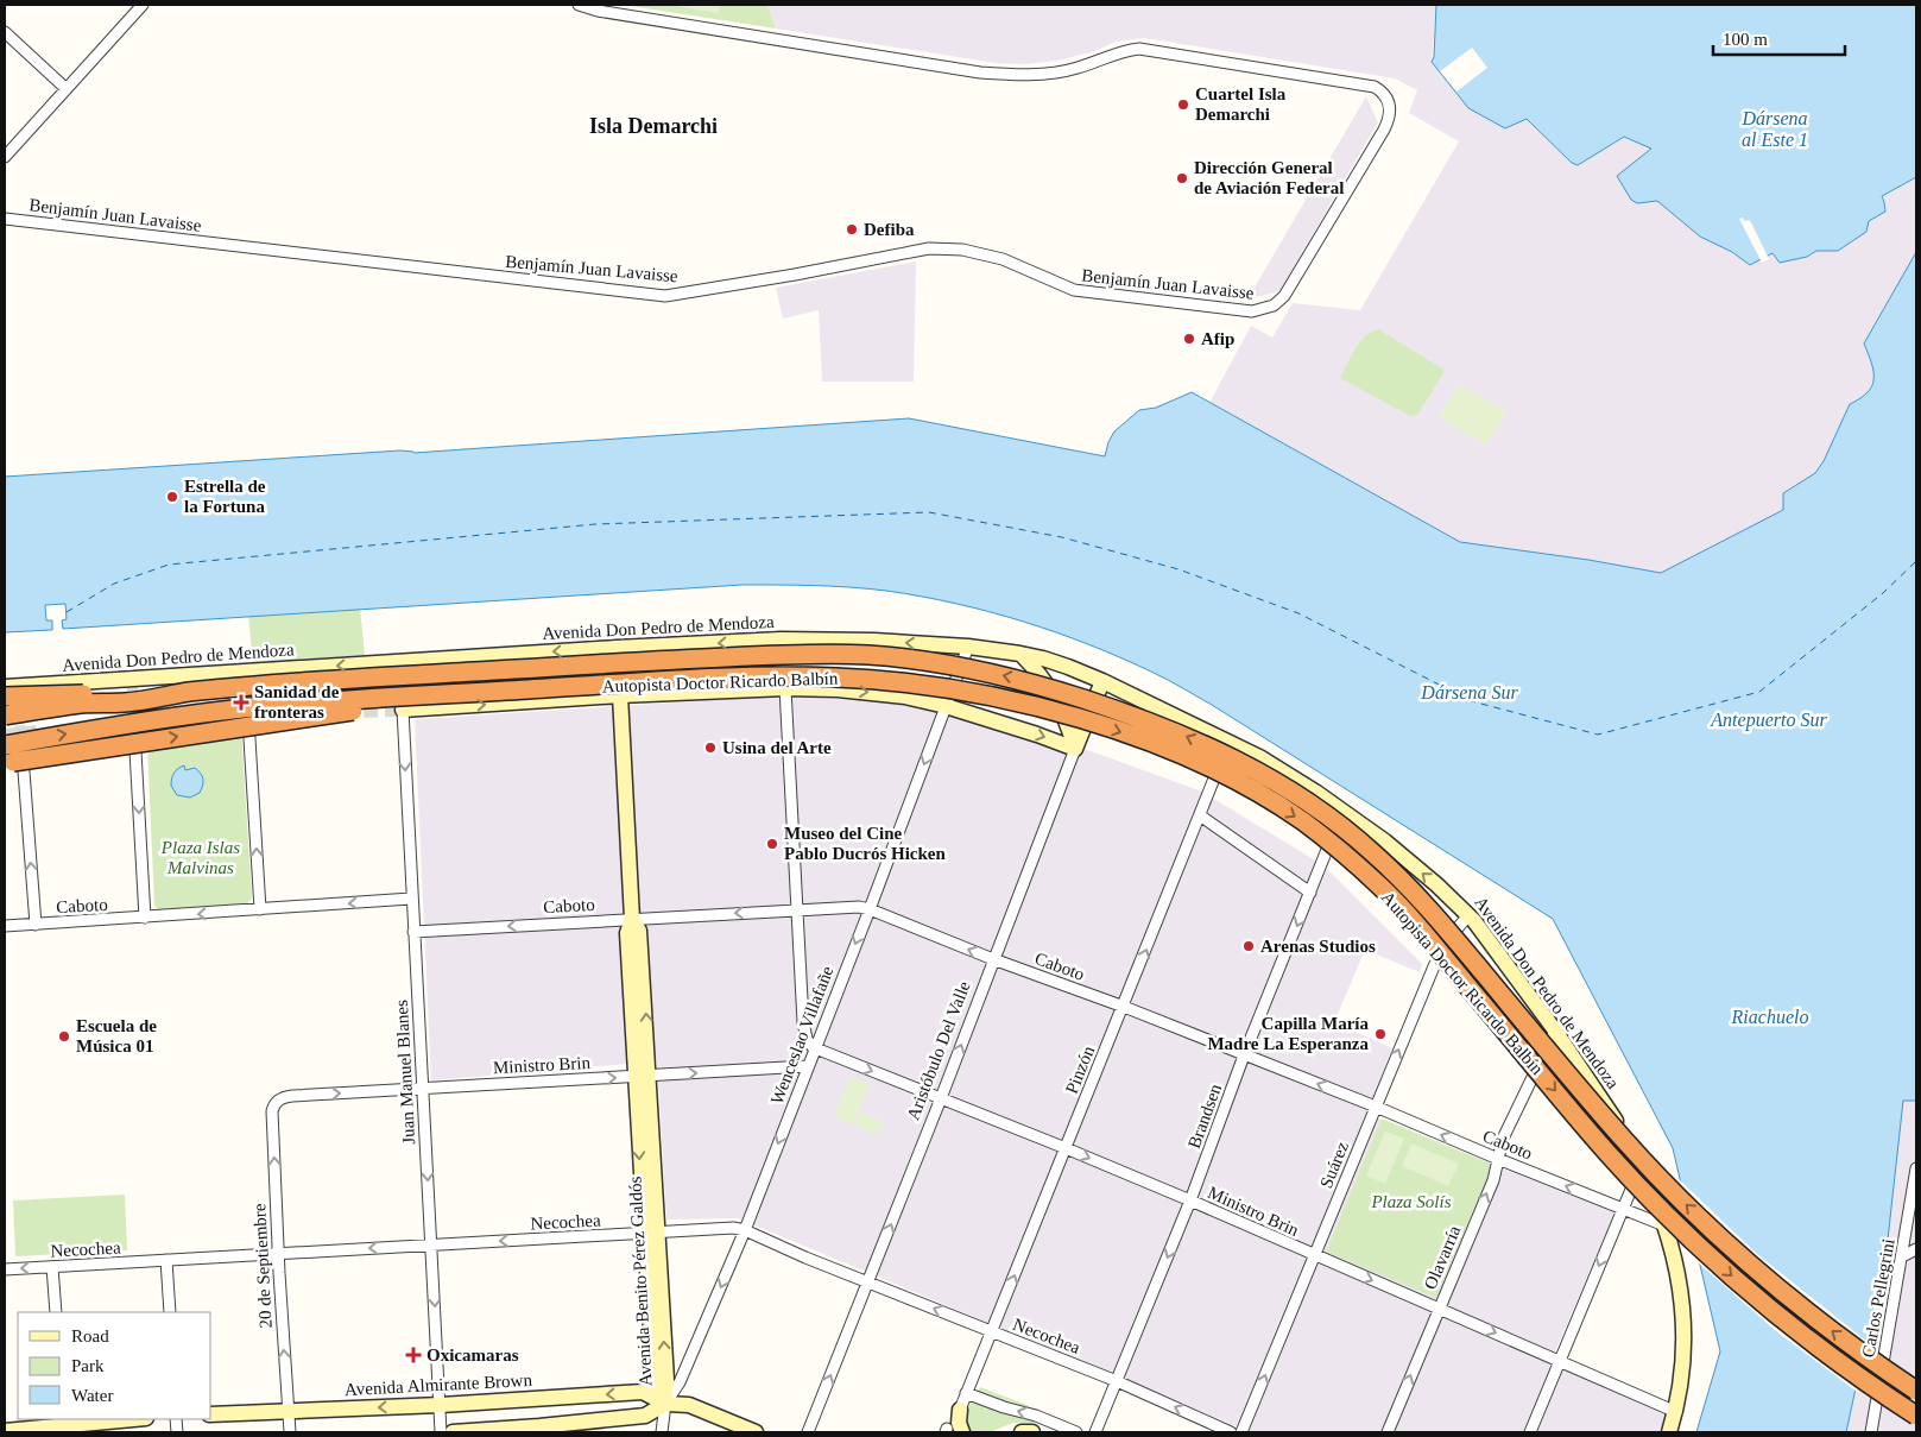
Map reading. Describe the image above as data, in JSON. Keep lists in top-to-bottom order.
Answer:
{
  "streets": {
    "highway": ["Autopista Doctor Ricardo Balbín"],
    "main road": [
      "Avenida Don Pedro de Mendoza",
      "Aristóbulo Del Valle",
      "Avenida Benito Pérez Galdós",
      "Avenida Almirante Brown"
    ],
    "street": [
      "Benjamín Juan Lavaisse",
      "Caboto",
      "Wenceslao Villafañe",
      "Ministro Brin",
      "Pinzón",
      "Juan Manuel Blanes",
      "Brandsen",
      "Suárez",
      "Necochea",
      "Olavarría",
      "20 de Septiembre",
      "Carlos Pellegrini"
    ]
  },
  "crossings": [
    ["Avenida Don Pedro de Mendoza", "Caboto"],
    ["Avenida Don Pedro de Mendoza", "Wenceslao Villafañe"],
    ["Avenida Don Pedro de Mendoza", "Aristóbulo Del Valle"],
    ["Avenida Don Pedro de Mendoza", "Ministro Brin"],
    ["Avenida Don Pedro de Mendoza", "Pinzón"],
    ["Avenida Don Pedro de Mendoza", "Brandsen"],
    ["Avenida Don Pedro de Mendoza", "Suárez"],
    ["Avenida Don Pedro de Mendoza", "Olavarría"],
    ["Caboto", "Wenceslao Villafañe"],
    ["Caboto", "Aristóbulo Del Valle"],
    ["Caboto", "Pinzón"],
    ["Caboto", "Juan Manuel Blanes"],
    ["Caboto", "Brandsen"],
    ["Caboto", "Suárez"],
    ["Caboto", "Olavarría"],
    ["Caboto", "Avenida Benito Pérez Galdós"],
    ["Wenceslao Villafañe", "Ministro Brin"],
    ["Wenceslao Villafañe", "Necochea"],
    ["Wenceslao Villafañe", "Avenida Benito Pérez Galdós"],
    ["Wenceslao Villafañe", "Avenida Almirante Brown"],
    ["Aristóbulo Del Valle", "Ministro Brin"],
    ["Aristóbulo Del Valle", "Necochea"],
    ["Ministro Brin", "Pinzón"],
    ["Ministro Brin", "Juan Manuel Blanes"],
    ["Ministro Brin", "Brandsen"],
    ["Ministro Brin", "Suárez"],
    ["Ministro Brin", "Olavarría"],
    ["Ministro Brin", "20 de Septiembre"],
    ["Ministro Brin", "Avenida Benito Pérez Galdós"],
    ["Pinzón", "Necochea"],
    ["Juan Manuel Blanes", "Necochea"],
    ["Juan Manuel Blanes", "Avenida Almirante Brown"],
    ["Brandsen", "Necochea"],
    ["Necochea", "20 de Septiembre"],
    ["Necochea", "Avenida Benito Pérez Galdós"],
    ["20 de Septiembre", "Avenida Almirante Brown"],
    ["Avenida Benito Pérez Galdós", "Avenida Almirante Brown"]
  ],
  "one_way": [
    "Caboto",
    "Wenceslao Villafañe",
    "Aristóbulo Del Valle",
    "Ministro Brin",
    "Pinzón",
    "Juan Manuel Blanes",
    "Brandsen",
    "Suárez",
    "Necochea",
    "Olavarría",
    "20 de Septiembre"
  ],
  "districts": ["Isla Demarchi"],
  "water": [
    "Dársena al Este 1",
    "Dársena Sur",
    "Antepuerto Sur",
    "Riachuelo"
  ],
  "parks": ["Plaza Islas Malvinas", "Plaza Solís"],
  "places": {
    "other": [
      "Cuartel Isla Demarchi",
      "Dirección General de Aviación Federal",
      "Defiba",
      "Afip",
      "Estrella de la Fortuna",
      "Usina del Arte",
      "Museo del Cine Pablo Ducrós Hicken",
      "Arenas Studios",
      "Capilla María Madre La Esperanza",
      "Escuela de Música 01"
    ],
    "health": ["Sanidad de fronteras", "Oxicamaras"]
  },
  "legend": ["Road", "Park", "Water"],
  "scale_bar": "100 m"
}
